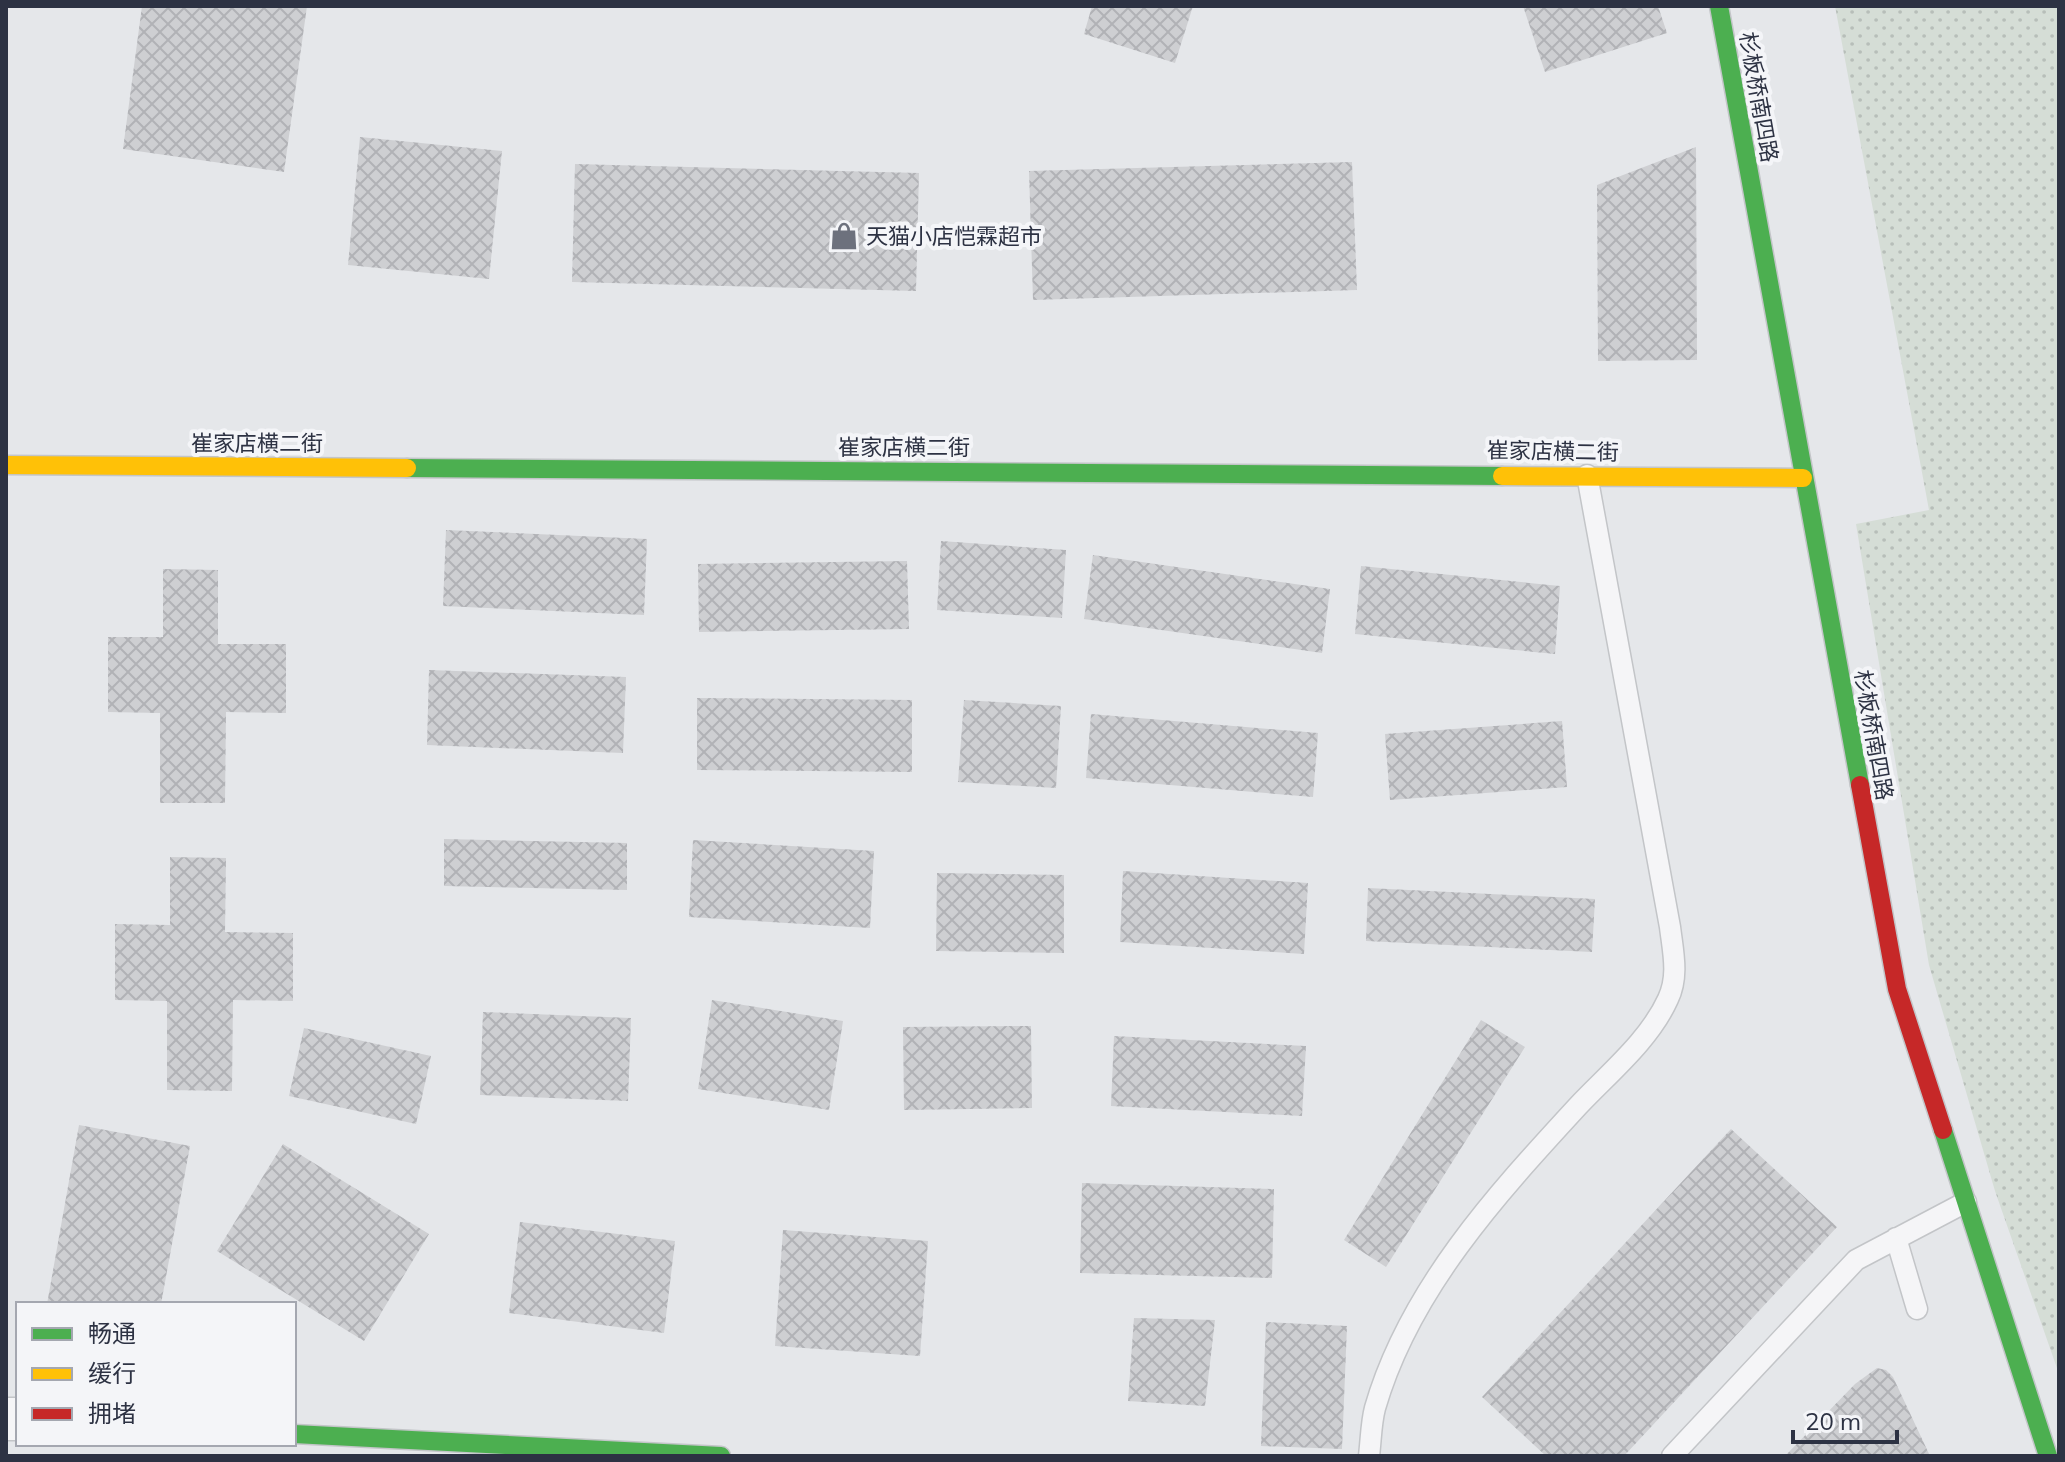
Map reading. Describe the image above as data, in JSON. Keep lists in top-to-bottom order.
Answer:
{
  "streets": {
    "street": ["杉板桥南四路", "崔家店横二街"]
  },
  "crossings": [
    ["杉板桥南四路", "崔家店横二街"]
  ],
  "places": {
    "shop": ["天猫小店恺霖超市"]
  },
  "legend": ["畅通", "缓行", "拥堵"],
  "scale_bar": "20 m"
}
